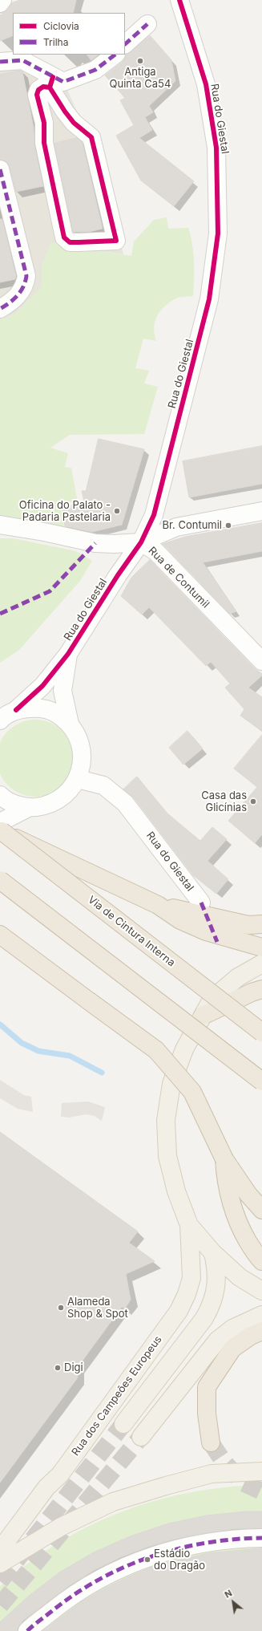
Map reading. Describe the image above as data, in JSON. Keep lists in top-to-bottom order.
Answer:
{
  "streets": {
    "highway": ["Via de Cintura Interna"],
    "main road": ["Rua dos Campeões Europeus"],
    "street": ["Rua do Giestal", "Rua de Contumil"]
  },
  "crossings": [
    ["Rua do Giestal", "Rua de Contumil"]
  ],
  "places": [
    "Antiga Quinta Ca54",
    "Oficina do Palato - Padaria Pastelaria",
    "Br. Contumil",
    "Casa das Glicínias",
    "Alameda Shop & Spot",
    "Digi",
    "Estádio do Dragão"
  ],
  "legend": ["Ciclovia", "Trilha"],
  "north": "top left"
}
